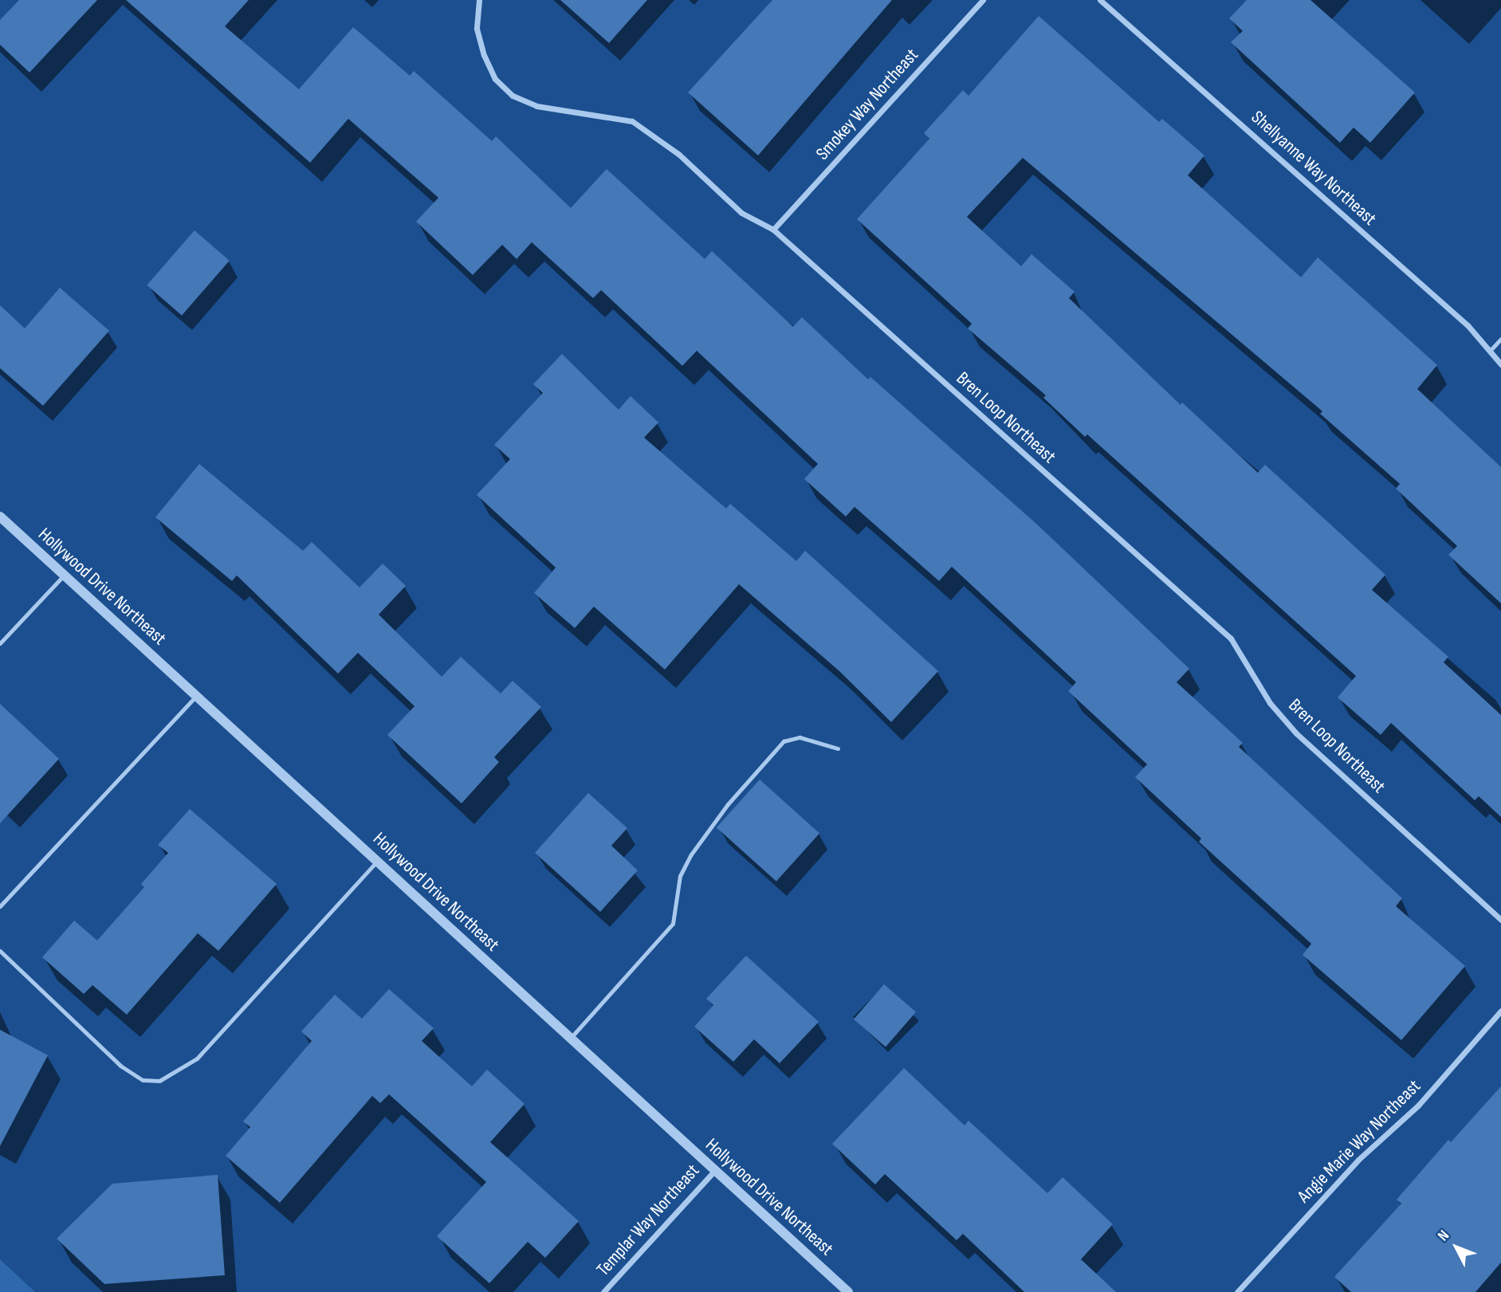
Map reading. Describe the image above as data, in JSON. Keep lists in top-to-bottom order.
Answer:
{
  "streets": {
    "street": [
      "Smokey Way Northeast",
      "Shellyanne Way Northeast",
      "Bren Loop Northeast",
      "Hollywood Drive Northeast",
      "Angie Marie Way Northeast",
      "Templar Way Northeast"
    ]
  },
  "crossings": [
    ["Smokey Way Northeast", "Bren Loop Northeast"],
    ["Hollywood Drive Northeast", "Templar Way Northeast"]
  ],
  "north": "top left"
}
